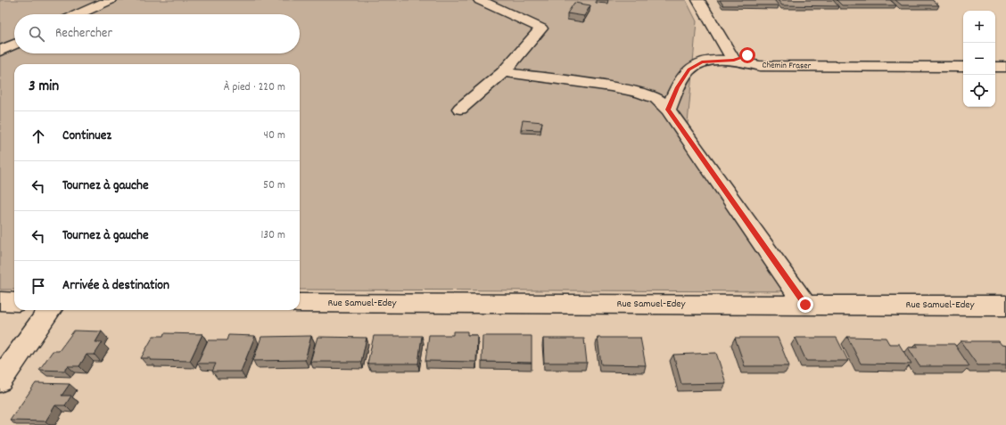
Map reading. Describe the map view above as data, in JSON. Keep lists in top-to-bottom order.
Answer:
{
  "streets": {
    "street": ["Chemin Fraser", "Rue Samuel-Edey"]
  },
  "page": {
    "map_buttons": ["+", "−"],
    "search": "Rechercher",
    "heading": ["3 min", "À pied · 220 m"],
    "list": [
      ["Continuez", "40 m"],
      ["Tournez à gauche", "50 m"],
      ["Tournez à gauche", "130 m"],
      "Arrivée à destination"
    ]
  }
}
